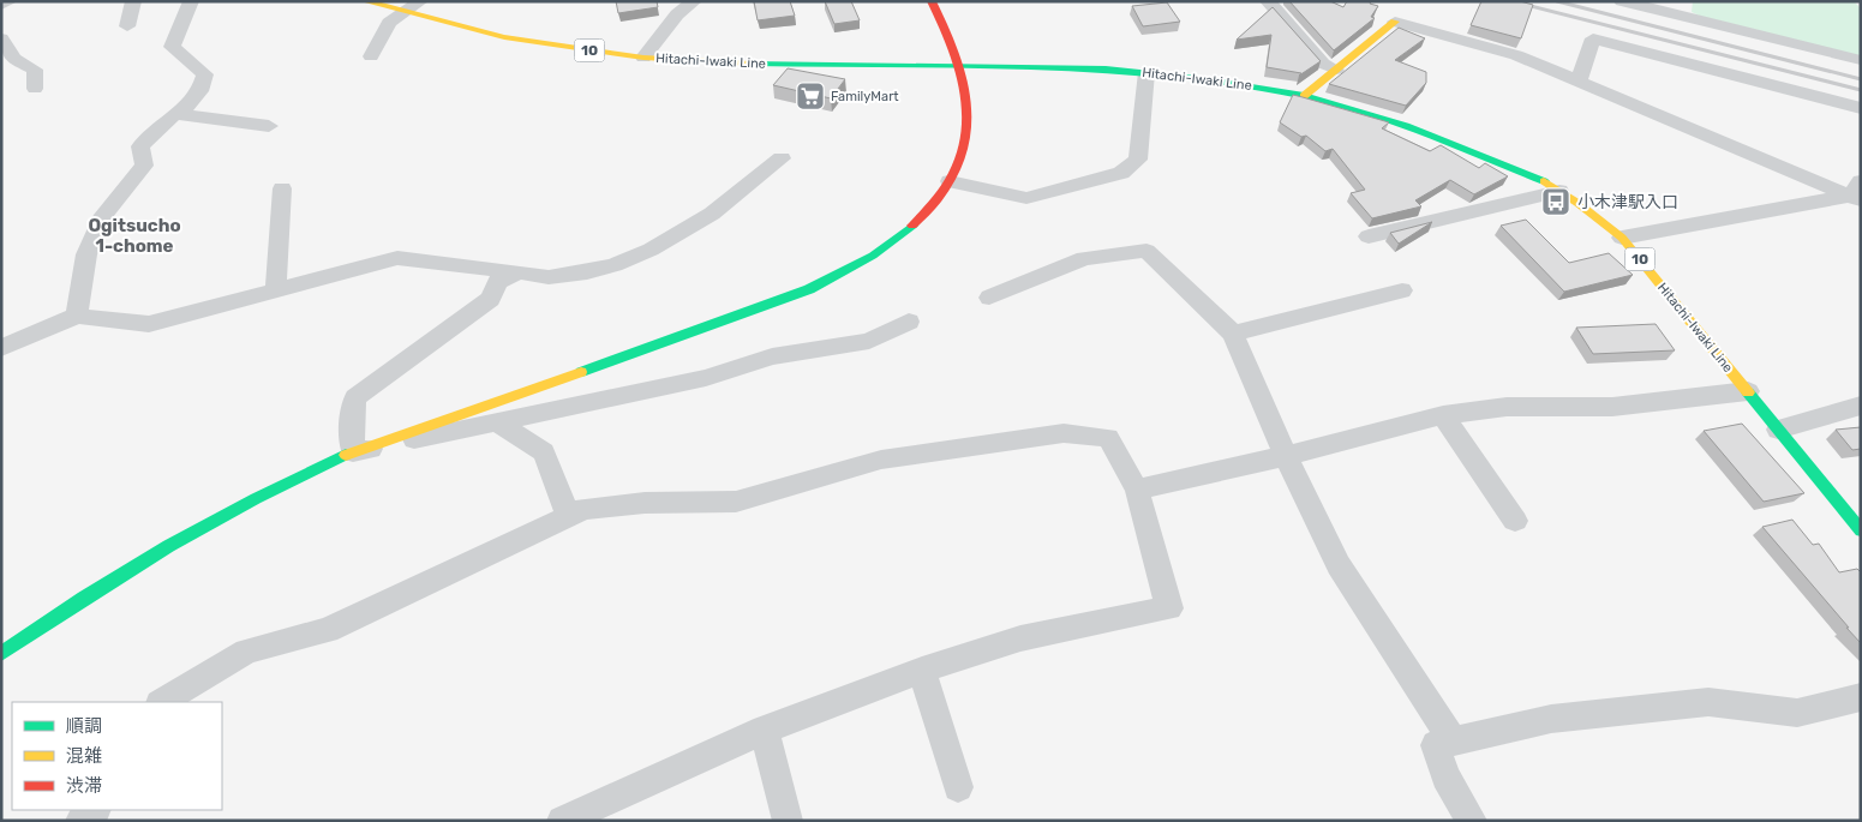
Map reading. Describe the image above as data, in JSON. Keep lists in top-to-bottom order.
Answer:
{
  "streets": {
    "main road": ["10", "Hitachi-Iwaki Line"]
  },
  "districts": ["Ogitsucho 1-chome"],
  "places": {
    "supermarket": ["FamilyMart"],
    "bus stop": ["小木津駅入口"]
  },
  "legend": ["順調", "混雑", "渋滞"]
}
